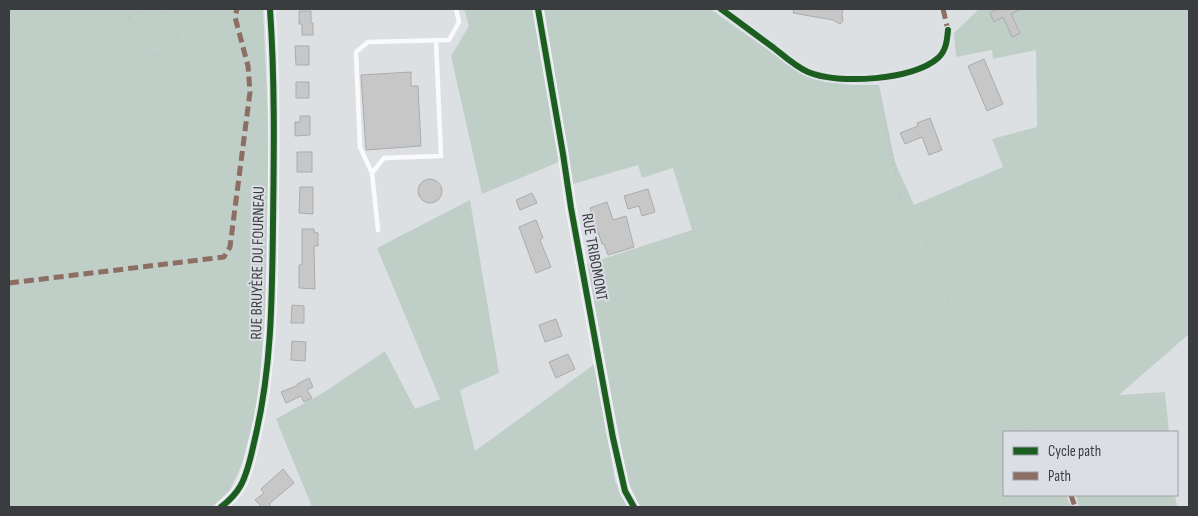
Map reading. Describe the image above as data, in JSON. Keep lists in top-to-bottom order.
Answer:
{
  "streets": {
    "street": ["RUE TRIBOMONT", "RUE BRUYÈRE DU FOURNEAU"]
  },
  "legend": ["Cycle path", "Path"]
}
